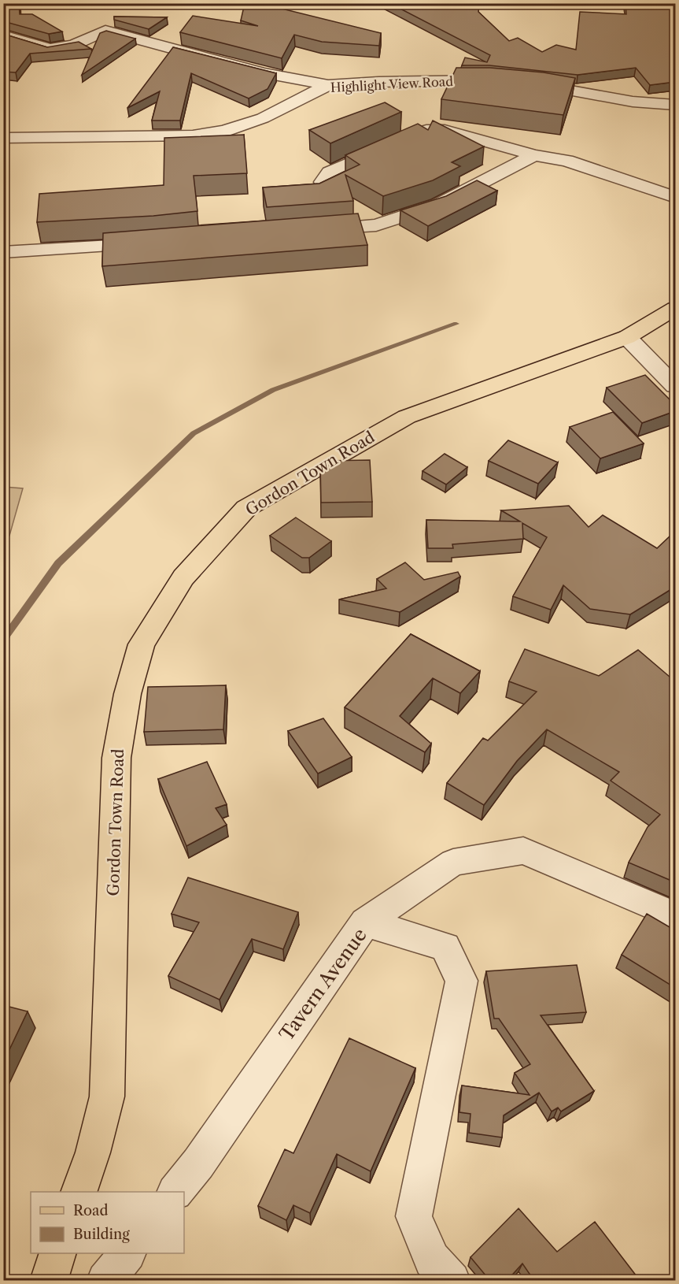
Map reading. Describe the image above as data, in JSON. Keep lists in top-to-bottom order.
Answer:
{
  "streets": {
    "main road": ["Gordon Town Road"],
    "street": ["Highlight View Road", "Tavern Avenue"]
  },
  "legend": ["Road", "Building"]
}
